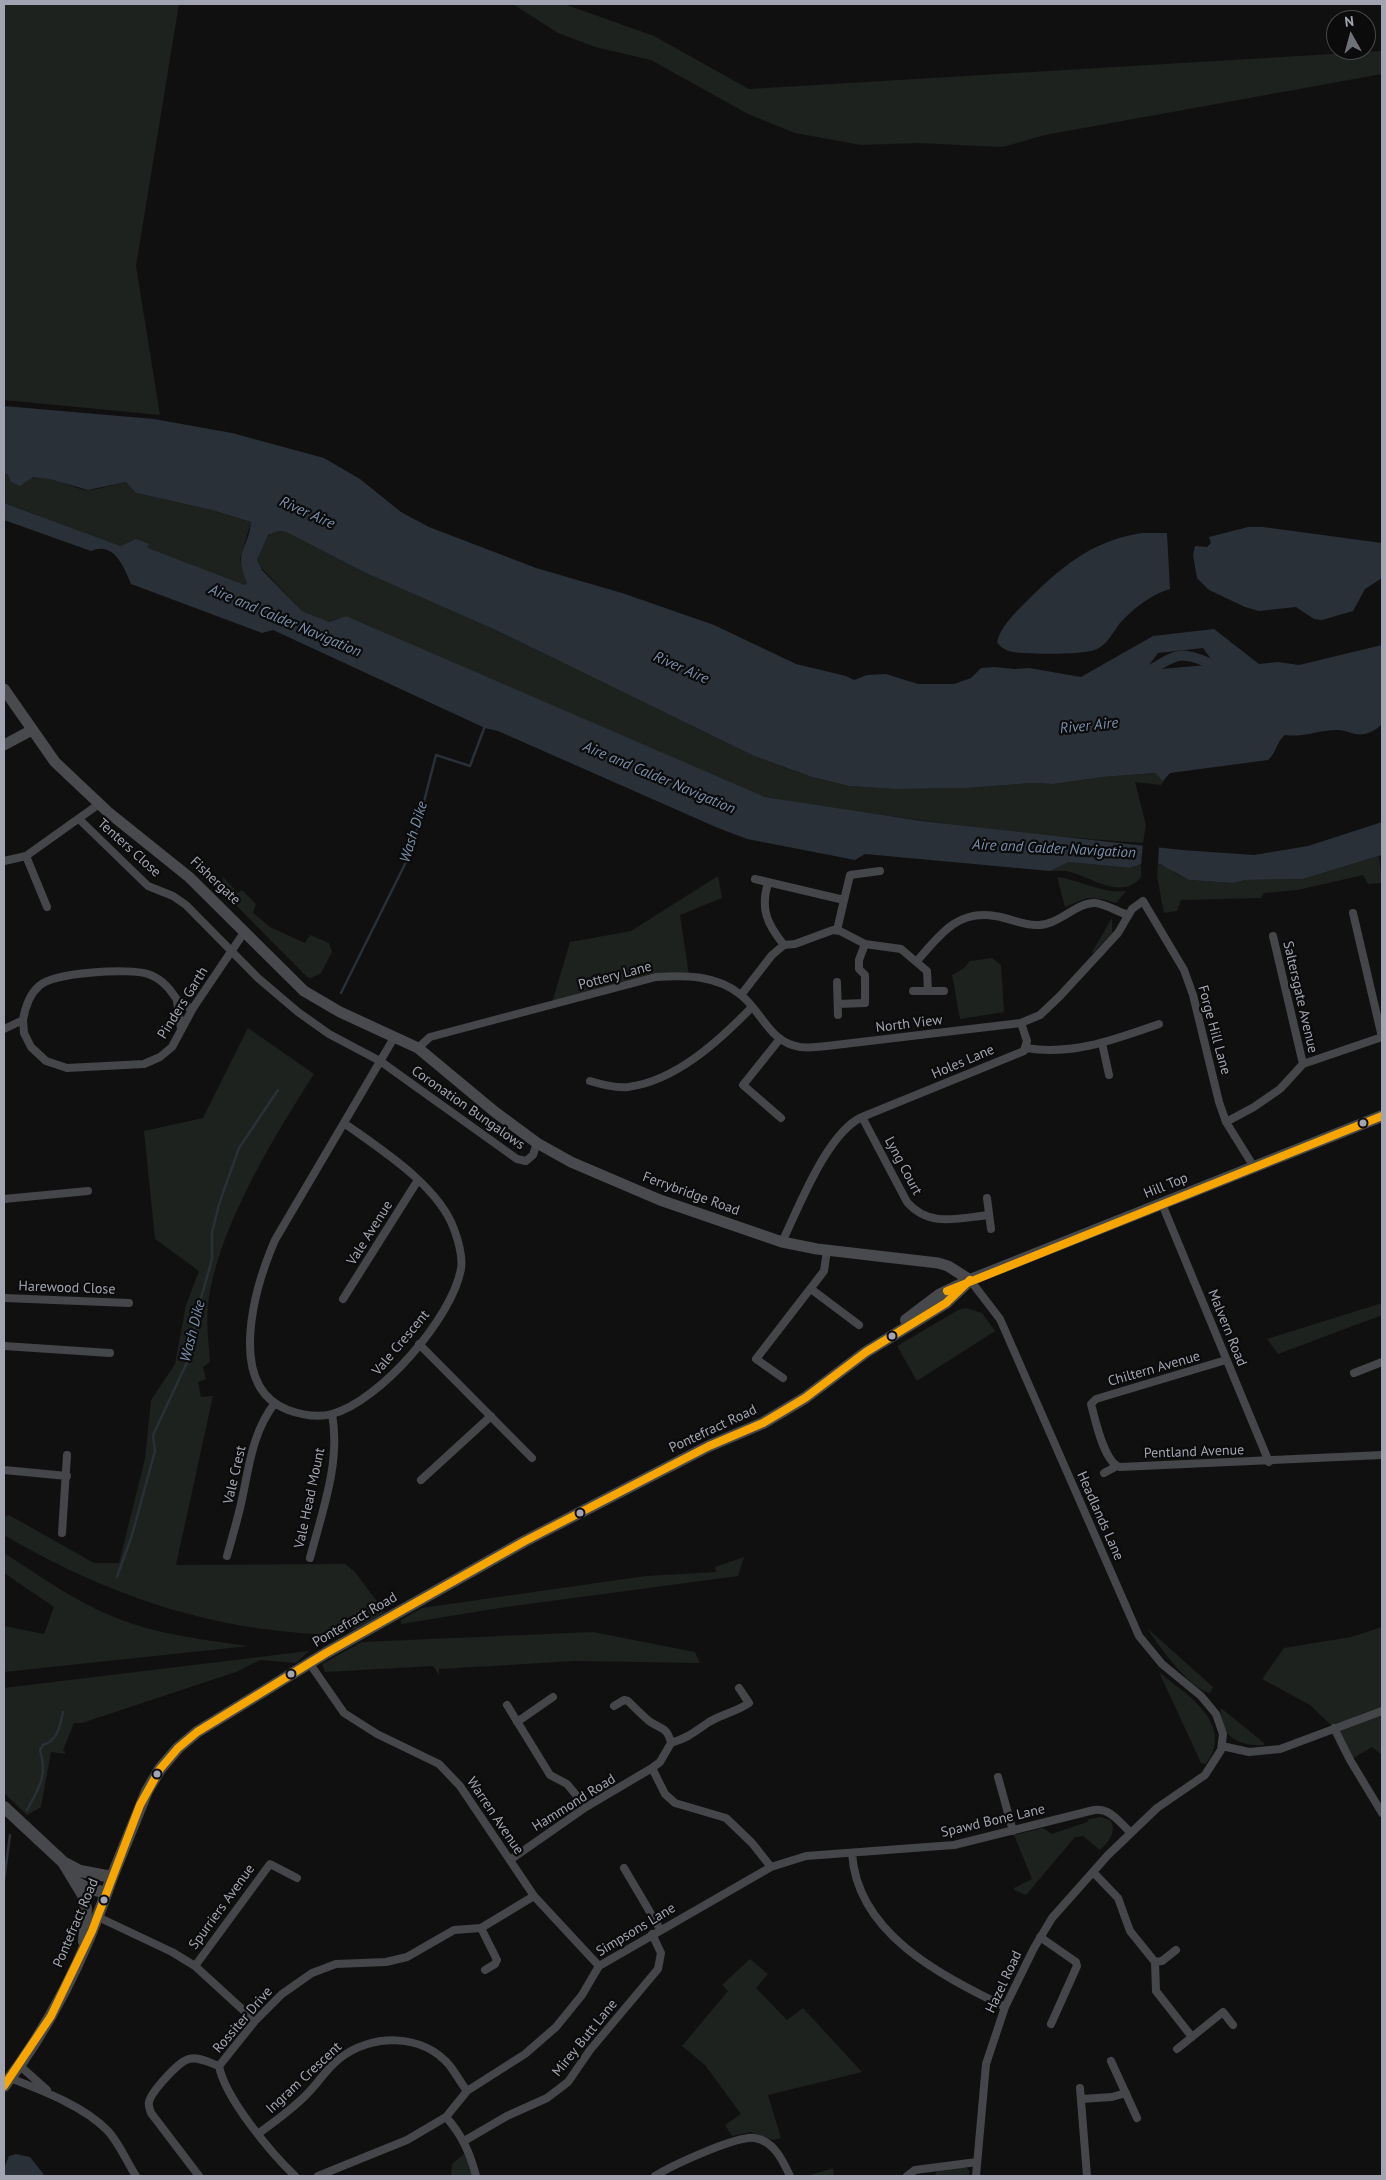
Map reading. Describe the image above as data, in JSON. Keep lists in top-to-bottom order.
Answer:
{
  "streets": {
    "main road": [
      "Fishergate",
      "Hill Top",
      "Ferrybridge Road",
      "Pontefract Road"
    ],
    "street": [
      "Tenters Close",
      "Pottery Lane",
      "Saltersgate Avenue",
      "Pinders Garth",
      "North View",
      "Forge Hill Lane",
      "Holes Lane",
      "Coronation Bungalows",
      "Lyng Court",
      "Vale Avenue",
      "Harewood Close",
      "Malvern Road",
      "Vale Crescent",
      "Chiltern Avenue",
      "Pentland Avenue",
      "Vale Crest",
      "Vale Head Mount",
      "Headlands Lane",
      "Hammond Road",
      "Warren Avenue",
      "Spawd Bone Lane",
      "Spurriers Avenue",
      "Simpsons Lane",
      "Hazel Road",
      "Rossiter Drive",
      "Mirey Butt Lane",
      "Ingram Crescent"
    ]
  },
  "crossings": [
    ["Tenters Close", "Fishergate"],
    ["Tenters Close", "Pinders Garth"],
    ["Fishergate", "Pottery Lane"],
    ["Fishergate", "Pinders Garth"],
    ["Fishergate", "Ferrybridge Road"],
    ["Fishergate", "Vale Crescent"],
    ["Pottery Lane", "North View"],
    ["Forge Hill Lane", "Hill Top"],
    ["Holes Lane", "Lyng Court"],
    ["Holes Lane", "Ferrybridge Road"],
    ["Coronation Bungalows", "Ferrybridge Road"],
    ["Coronation Bungalows", "Vale Crescent"],
    ["Hill Top", "Ferrybridge Road"],
    ["Hill Top", "Malvern Road"],
    ["Hill Top", "Pontefract Road"],
    ["Hill Top", "Headlands Lane"],
    ["Ferrybridge Road", "Pontefract Road"],
    ["Ferrybridge Road", "Headlands Lane"],
    ["Vale Avenue", "Vale Crescent"],
    ["Malvern Road", "Chiltern Avenue"],
    ["Malvern Road", "Pentland Avenue"],
    ["Vale Crescent", "Vale Crest"],
    ["Vale Crescent", "Vale Head Mount"],
    ["Chiltern Avenue", "Pentland Avenue"],
    ["Pontefract Road", "Headlands Lane"],
    ["Pontefract Road", "Warren Avenue"],
    ["Pontefract Road", "Spurriers Avenue"],
    ["Headlands Lane", "Hazel Road"],
    ["Hammond Road", "Warren Avenue"],
    ["Warren Avenue", "Simpsons Lane"],
    ["Warren Avenue", "Rossiter Drive"],
    ["Spawd Bone Lane", "Simpsons Lane"],
    ["Spawd Bone Lane", "Hazel Road"],
    ["Spurriers Avenue", "Rossiter Drive"],
    ["Simpsons Lane", "Mirey Butt Lane"],
    ["Simpsons Lane", "Ingram Crescent"]
  ],
  "water": ["River Aire", "Aire and Calder Navigation", "Wash Dike"],
  "north": "top"
}
